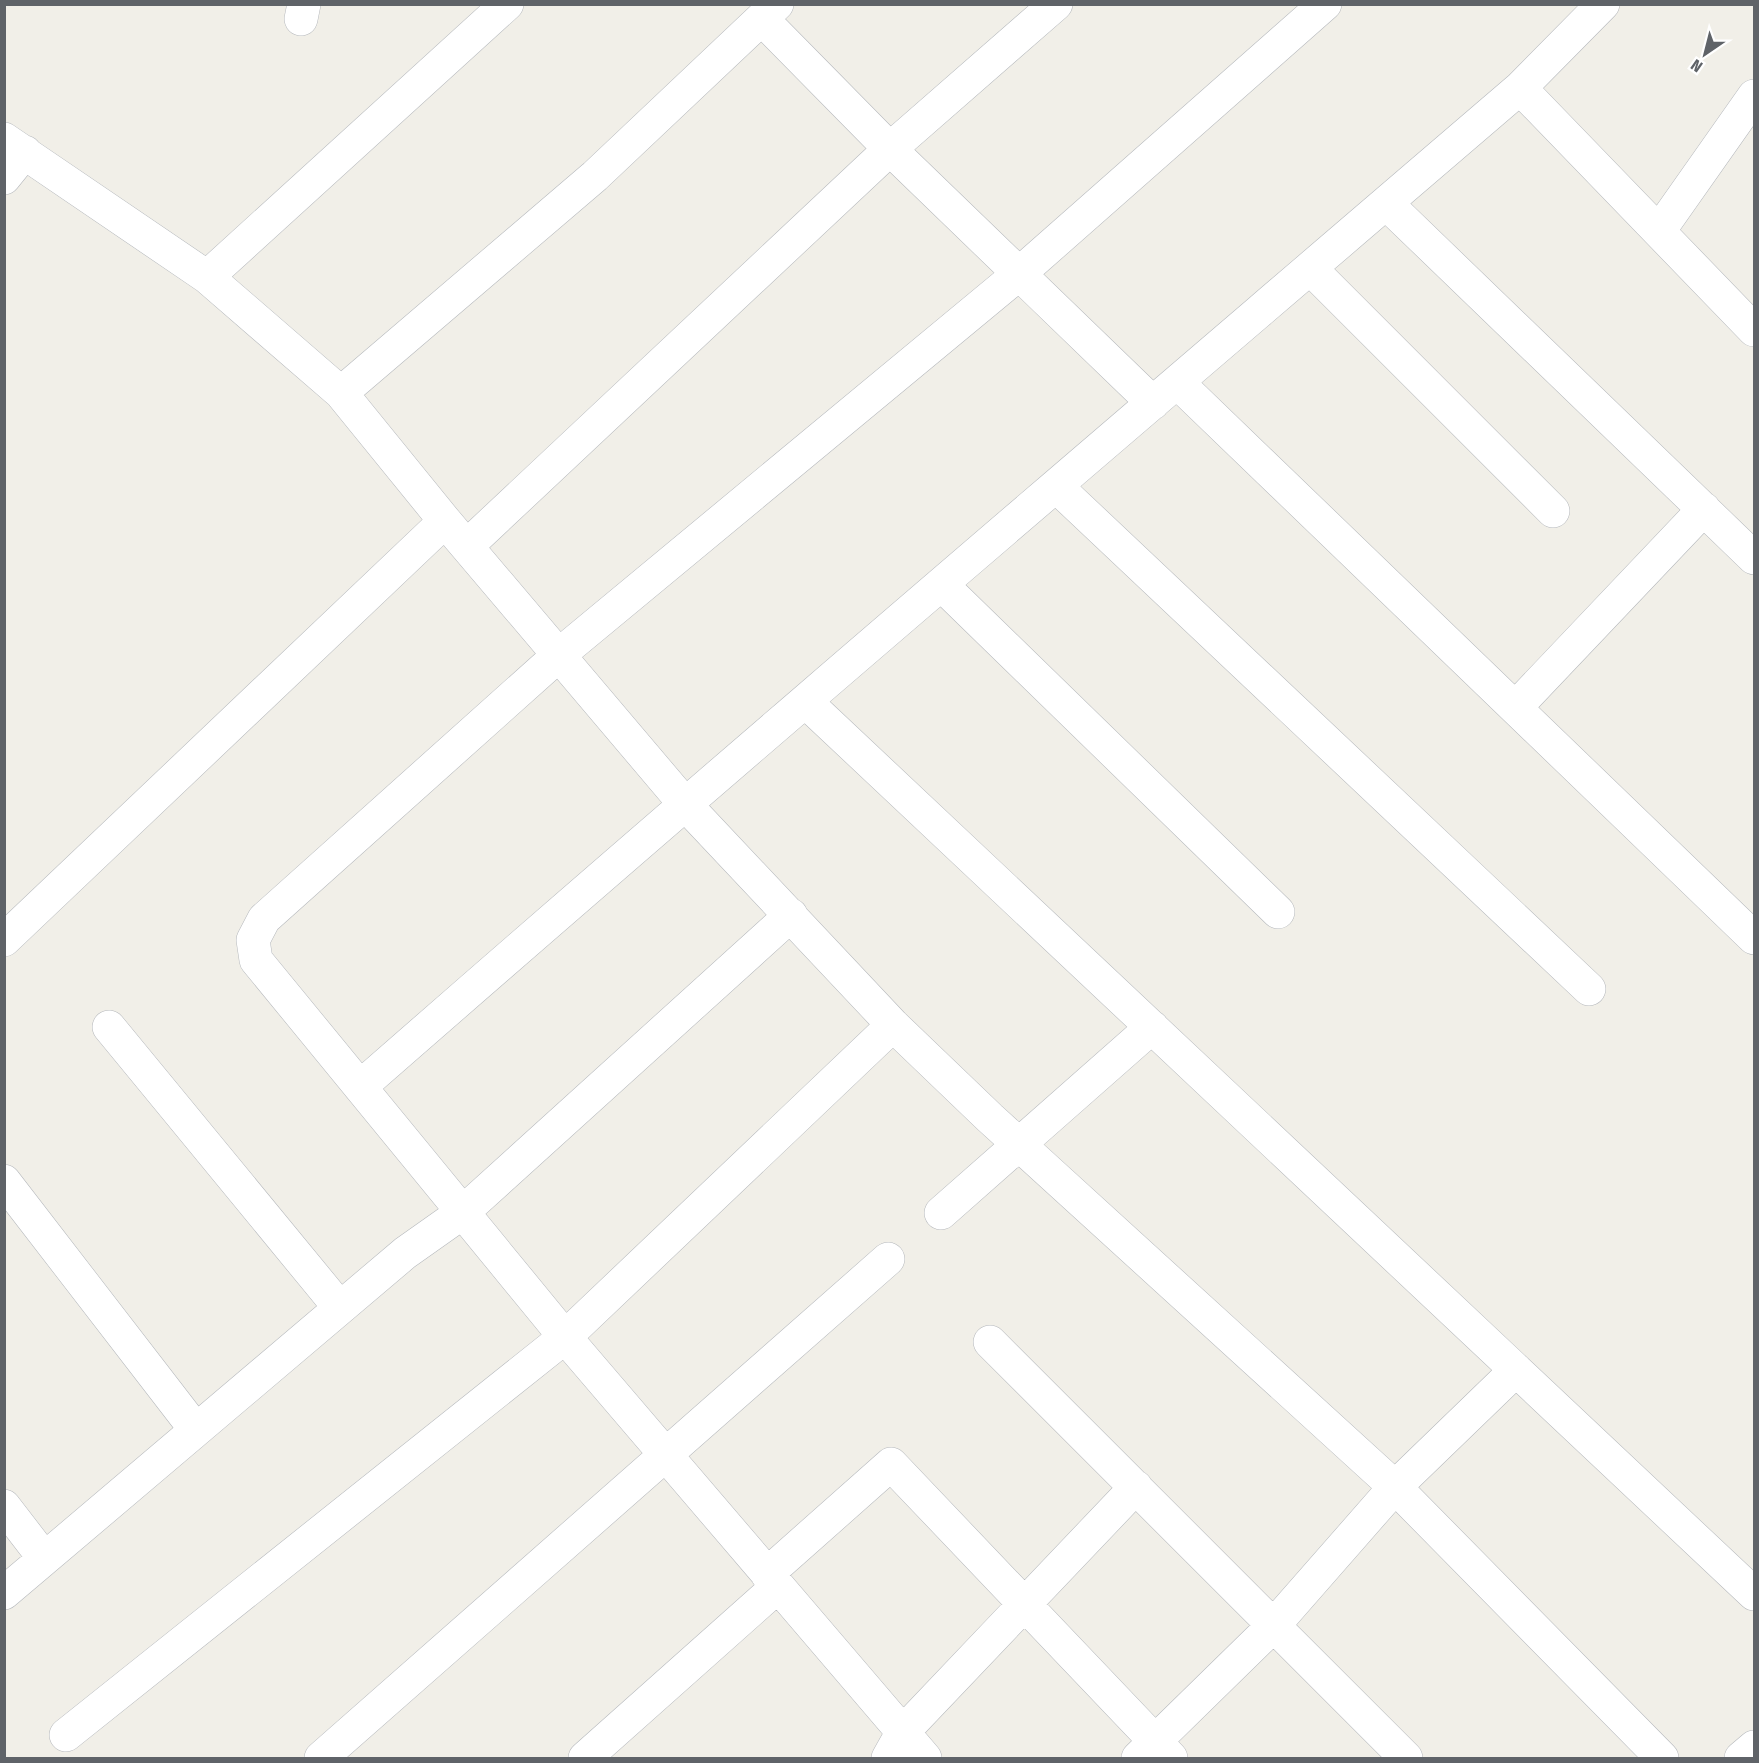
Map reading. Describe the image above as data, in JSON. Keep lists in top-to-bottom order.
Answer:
{
  "north": "bottom left"
}
